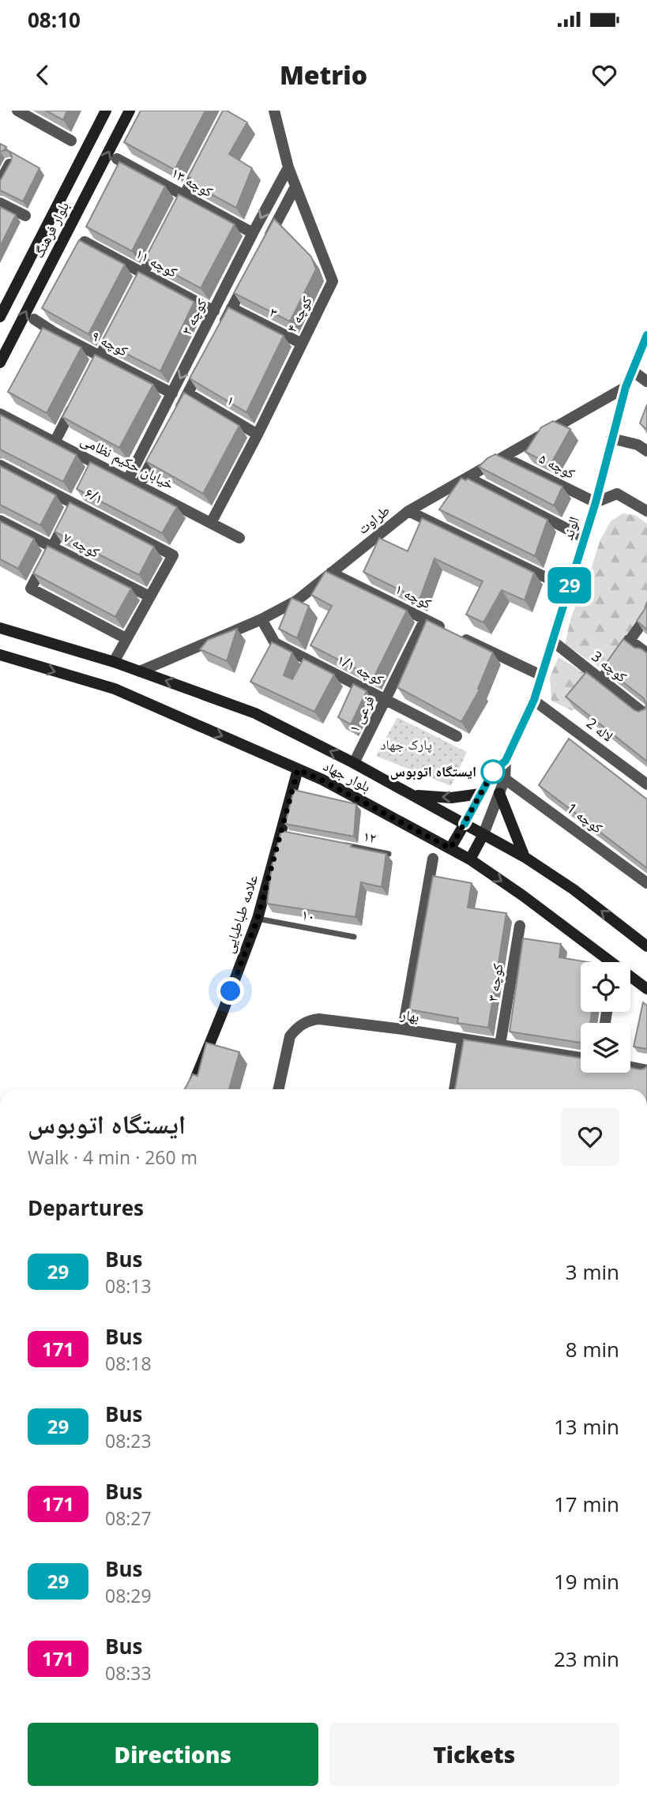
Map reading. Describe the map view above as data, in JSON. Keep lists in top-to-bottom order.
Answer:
{
  "streets": {
    "main road": ["بلوار فرهنگ", "بلوار جهاد", "علامه طباطبایی"],
    "street": [
      "کوچه ۱۳",
      "کوچه ۱۱",
      "۳",
      "کوچه ۴",
      "کوچه ۳",
      "کوچه ۹",
      "۱",
      "خیابان حکیم نظامی",
      "کوچه ۵",
      "۶/۱",
      "طراوت",
      "الوند",
      "کوچه ۷",
      "کوچه ۱",
      "کوچه 3",
      "کوچه ۱/۱",
      "فرعی ۱",
      "لاله 2",
      "کوچه 1",
      "بهار"
    ],
    "lane": ["۱۲", "۱۰"]
  },
  "crossings": [
    ["کوچه ۱۳", "کوچه ۳"],
    ["کوچه ۱۱", "کوچه ۳"],
    ["۳", "کوچه ۴"],
    ["کوچه ۴", "کوچه ۳"],
    ["کوچه ۴", "۱"],
    ["کوچه ۴", "خیابان حکیم نظامی"],
    ["کوچه ۳", "کوچه ۹"],
    ["کوچه ۳", "خیابان حکیم نظامی"],
    ["کوچه ۳", "بهار"],
    ["کوچه ۵", "طراوت"],
    ["کوچه ۵", "الوند"],
    ["۶/۱", "کوچه ۷"],
    ["طراوت", "الوند"],
    ["طراوت", "کوچه ۱"],
    ["طراوت", "کوچه ۱/۱"],
    ["طراوت", "بلوار جهاد"],
    ["الوند", "کوچه ۱"],
    ["الوند", "کوچه 3"],
    ["الوند", "لاله 2"],
    ["الوند", "بلوار جهاد"],
    ["الوند", "کوچه 1"],
    ["کوچه ۱", "فرعی ۱"],
    ["کوچه ۱/۱", "فرعی ۱"],
    ["فرعی ۱", "بلوار جهاد"],
    ["بلوار جهاد", "علامه طباطبایی"],
    ["علامه طباطبایی", "۱۰"]
  ],
  "parks": ["پارک جهاد"],
  "places": ["ایستگاه اتوبوس"],
  "lines": ["bus line 29"],
  "page": {
    "status": "08:10",
    "header": "Metrio",
    "on_map": "29",
    "heading": [
      ["ایستگاه اتوبوس", "Walk · 4 min · 260 m"],
      "Departures"
    ],
    "list": [
      {
        "mark": "29",
        "name": "Bus",
        "note": "08:13",
        "value": "3 min"
      },
      {
        "mark": "171",
        "name": "Bus",
        "note": "08:18",
        "value": "8 min"
      },
      {
        "mark": "29",
        "name": "Bus",
        "note": "08:23",
        "value": "13 min"
      },
      {
        "mark": "171",
        "name": "Bus",
        "note": "08:27",
        "value": "17 min"
      },
      {
        "mark": "29",
        "name": "Bus",
        "note": "08:29",
        "value": "19 min"
      },
      {
        "mark": "171",
        "name": "Bus",
        "note": "08:33",
        "value": "23 min"
      }
    ],
    "buttons": ["Directions", "Tickets"]
  }
}
